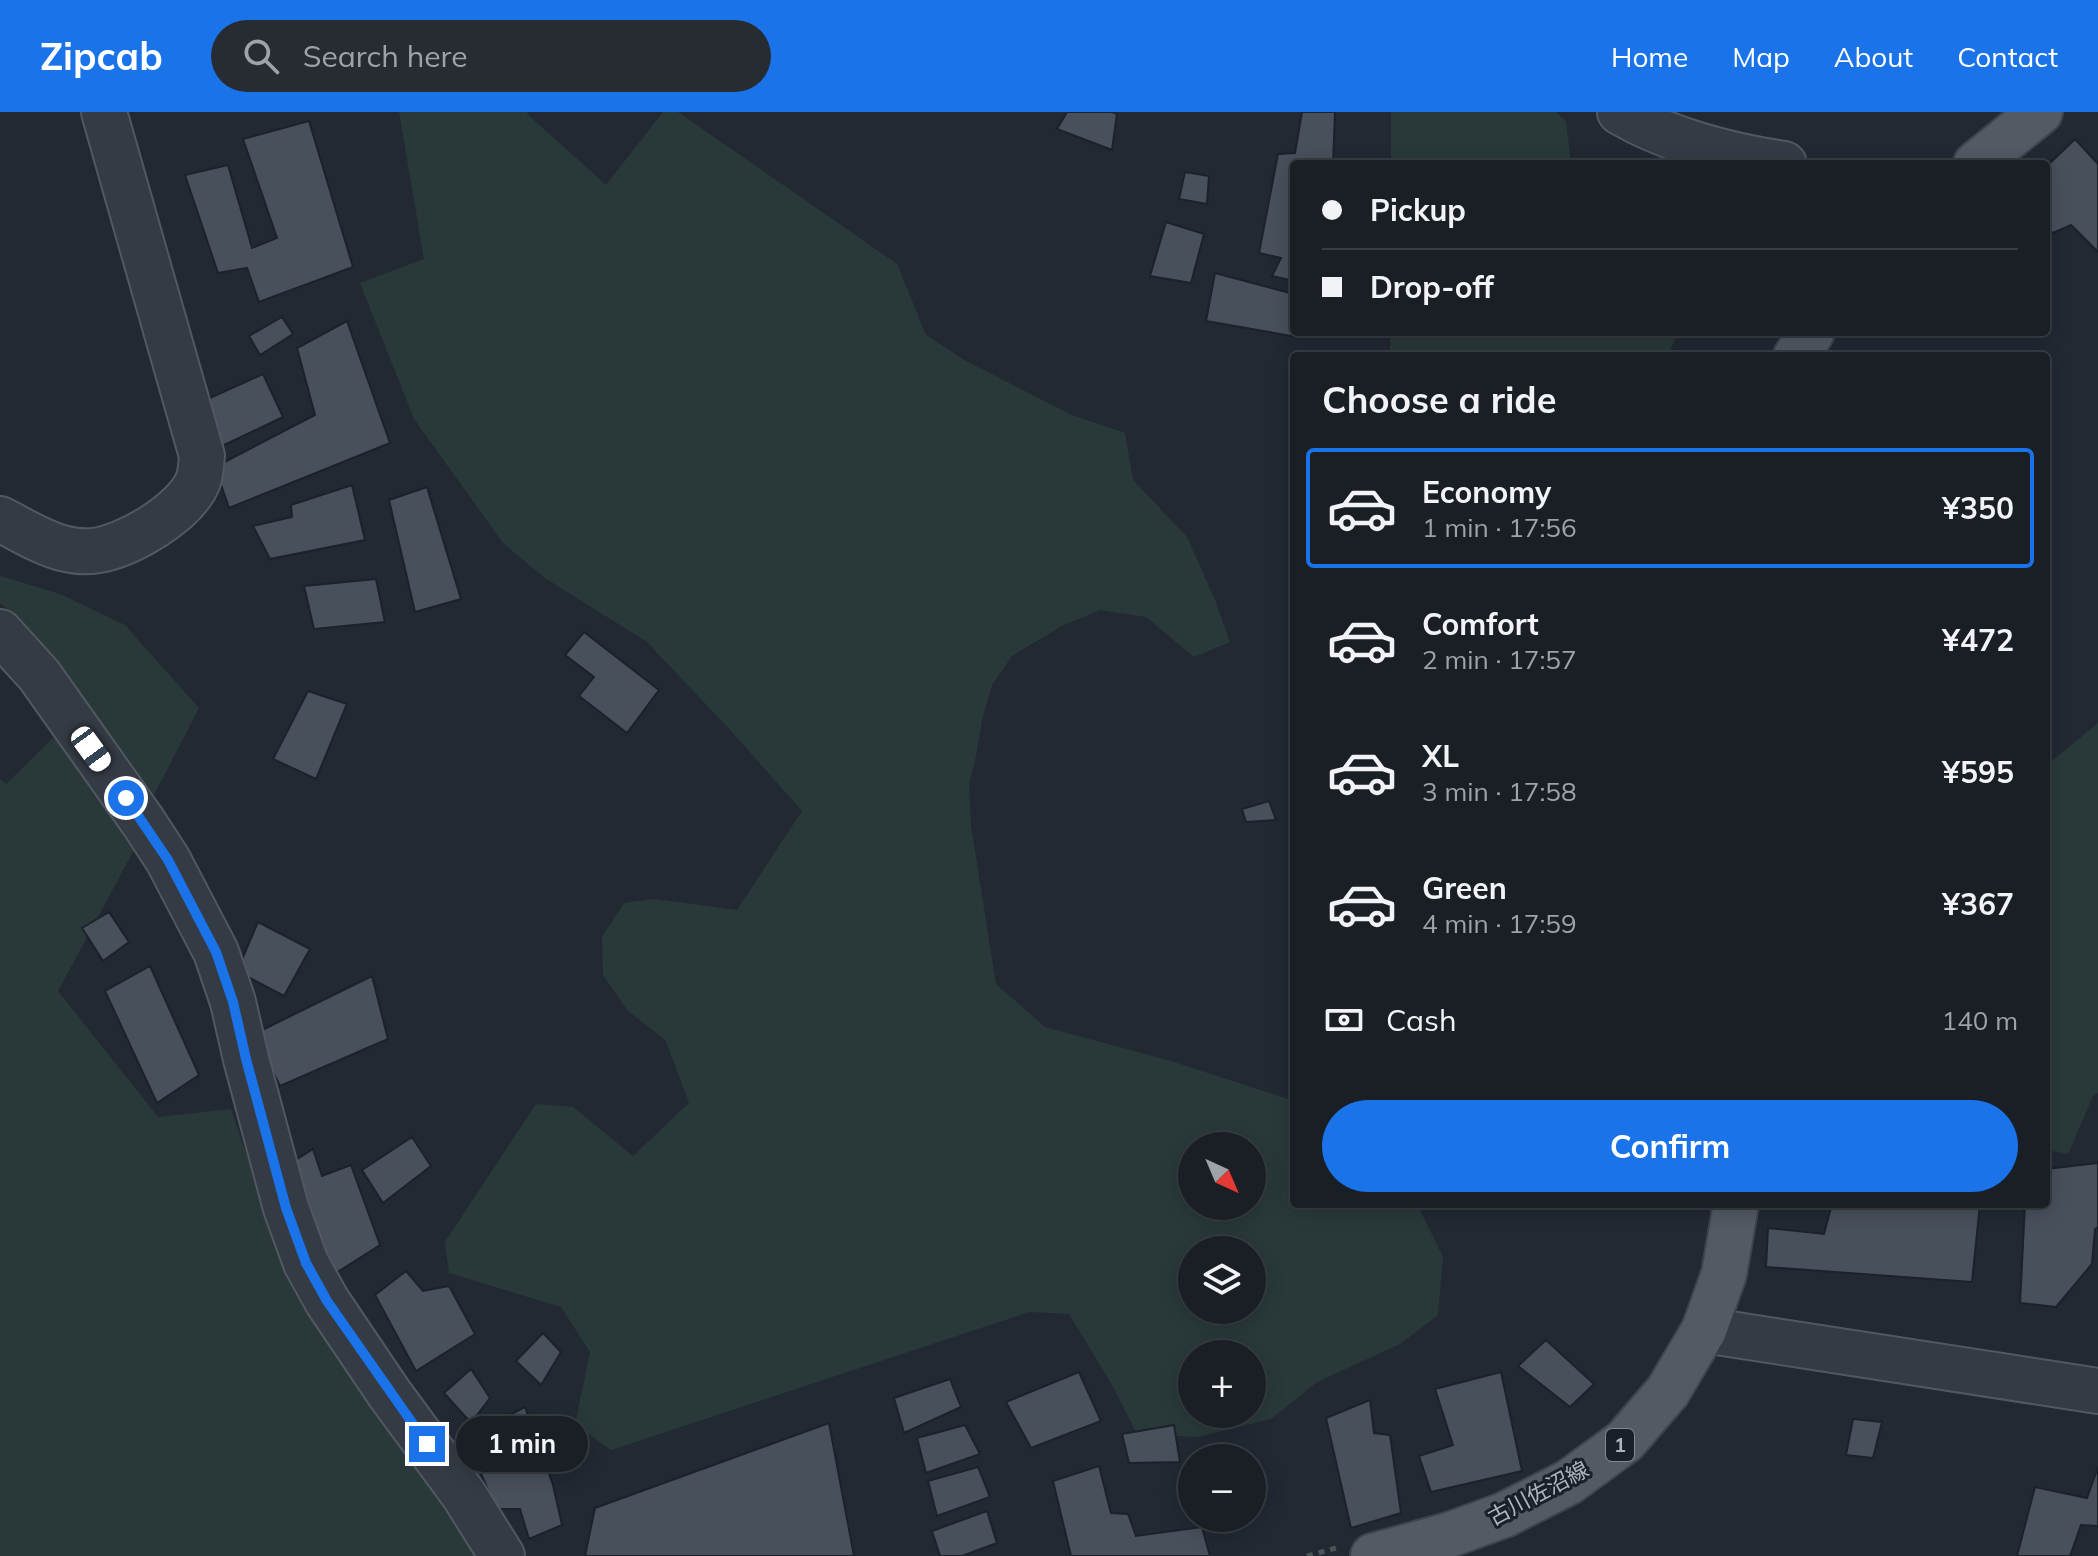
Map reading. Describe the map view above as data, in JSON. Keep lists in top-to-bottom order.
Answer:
{
  "streets": {
    "main road": ["1", "古川佐沼線"]
  },
  "north": "bottom right",
  "page": {
    "header": "Zipcab",
    "search": "Search here",
    "nav": [
      "Home",
      "Map",
      "About",
      "Contact"
    ],
    "banner": ["Pickup", "Drop-off"],
    "heading": "Choose a ride",
    "list": [
      {
        "name": "Economy",
        "note": "1 min · 17:56",
        "value": "¥350"
      },
      {
        "name": "Comfort",
        "note": "2 min · 17:57",
        "value": "¥472"
      },
      {
        "name": "XL",
        "note": "3 min · 17:58",
        "value": "¥595"
      },
      {
        "name": "Green",
        "note": "4 min · 17:59",
        "value": "¥367"
      }
    ],
    "pay": ["Cash", "140 m"],
    "buttons": "Confirm",
    "map_buttons": ["+", "−"],
    "bubble": "1 min"
  }
}
